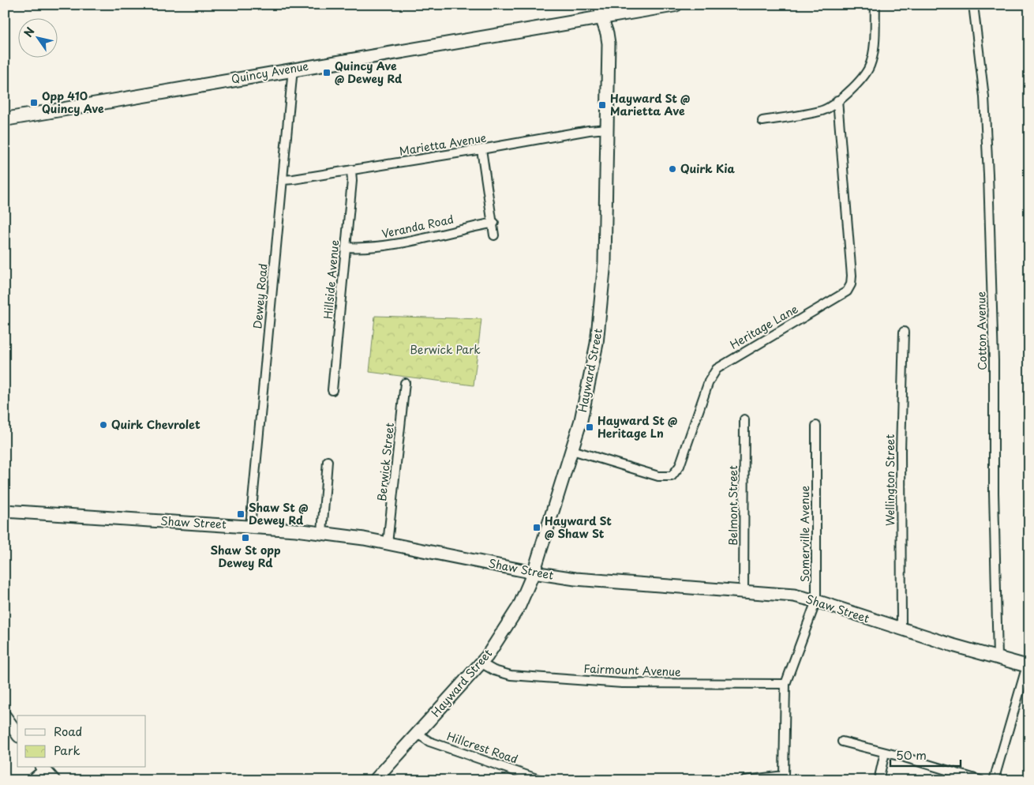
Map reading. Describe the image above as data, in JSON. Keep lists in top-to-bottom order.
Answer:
{
  "streets": {
    "main road": ["Quincy Avenue"],
    "street": [
      "Marietta Avenue",
      "Veranda Road",
      "Hillside Avenue",
      "Dewey Road",
      "Heritage Lane",
      "Cotton Avenue",
      "Hayward Street",
      "Berwick Street",
      "Wellington Street",
      "Belmont Street",
      "Shaw Street",
      "Somerville Avenue",
      "Fairmount Avenue",
      "Hillcrest Road"
    ]
  },
  "crossings": [
    ["Quincy Avenue", "Dewey Road"],
    ["Quincy Avenue", "Hayward Street"],
    ["Marietta Avenue", "Hillside Avenue"],
    ["Marietta Avenue", "Dewey Road"],
    ["Marietta Avenue", "Hayward Street"],
    ["Veranda Road", "Hillside Avenue"],
    ["Dewey Road", "Shaw Street"],
    ["Heritage Lane", "Hayward Street"],
    ["Cotton Avenue", "Shaw Street"],
    ["Hayward Street", "Shaw Street"],
    ["Hayward Street", "Fairmount Avenue"],
    ["Hayward Street", "Hillcrest Road"],
    ["Berwick Street", "Shaw Street"],
    ["Wellington Street", "Shaw Street"],
    ["Belmont Street", "Shaw Street"],
    ["Shaw Street", "Somerville Avenue"],
    ["Somerville Avenue", "Fairmount Avenue"]
  ],
  "parks": ["Berwick Park"],
  "places": {
    "transit": [
      "Quincy Ave @ Dewey Rd",
      "Opp 410 Quincy Ave",
      "Hayward St @ Marietta Ave",
      "Hayward St @ Heritage Ln",
      "Shaw St @ Dewey Rd",
      "Hayward St @ Shaw St",
      "Shaw St opp Dewey Rd"
    ],
    "other": ["Quirk Kia", "Quirk Chevrolet"]
  },
  "legend": ["Road", "Park"],
  "scale_bar": "50 m",
  "north": "top left"
}
